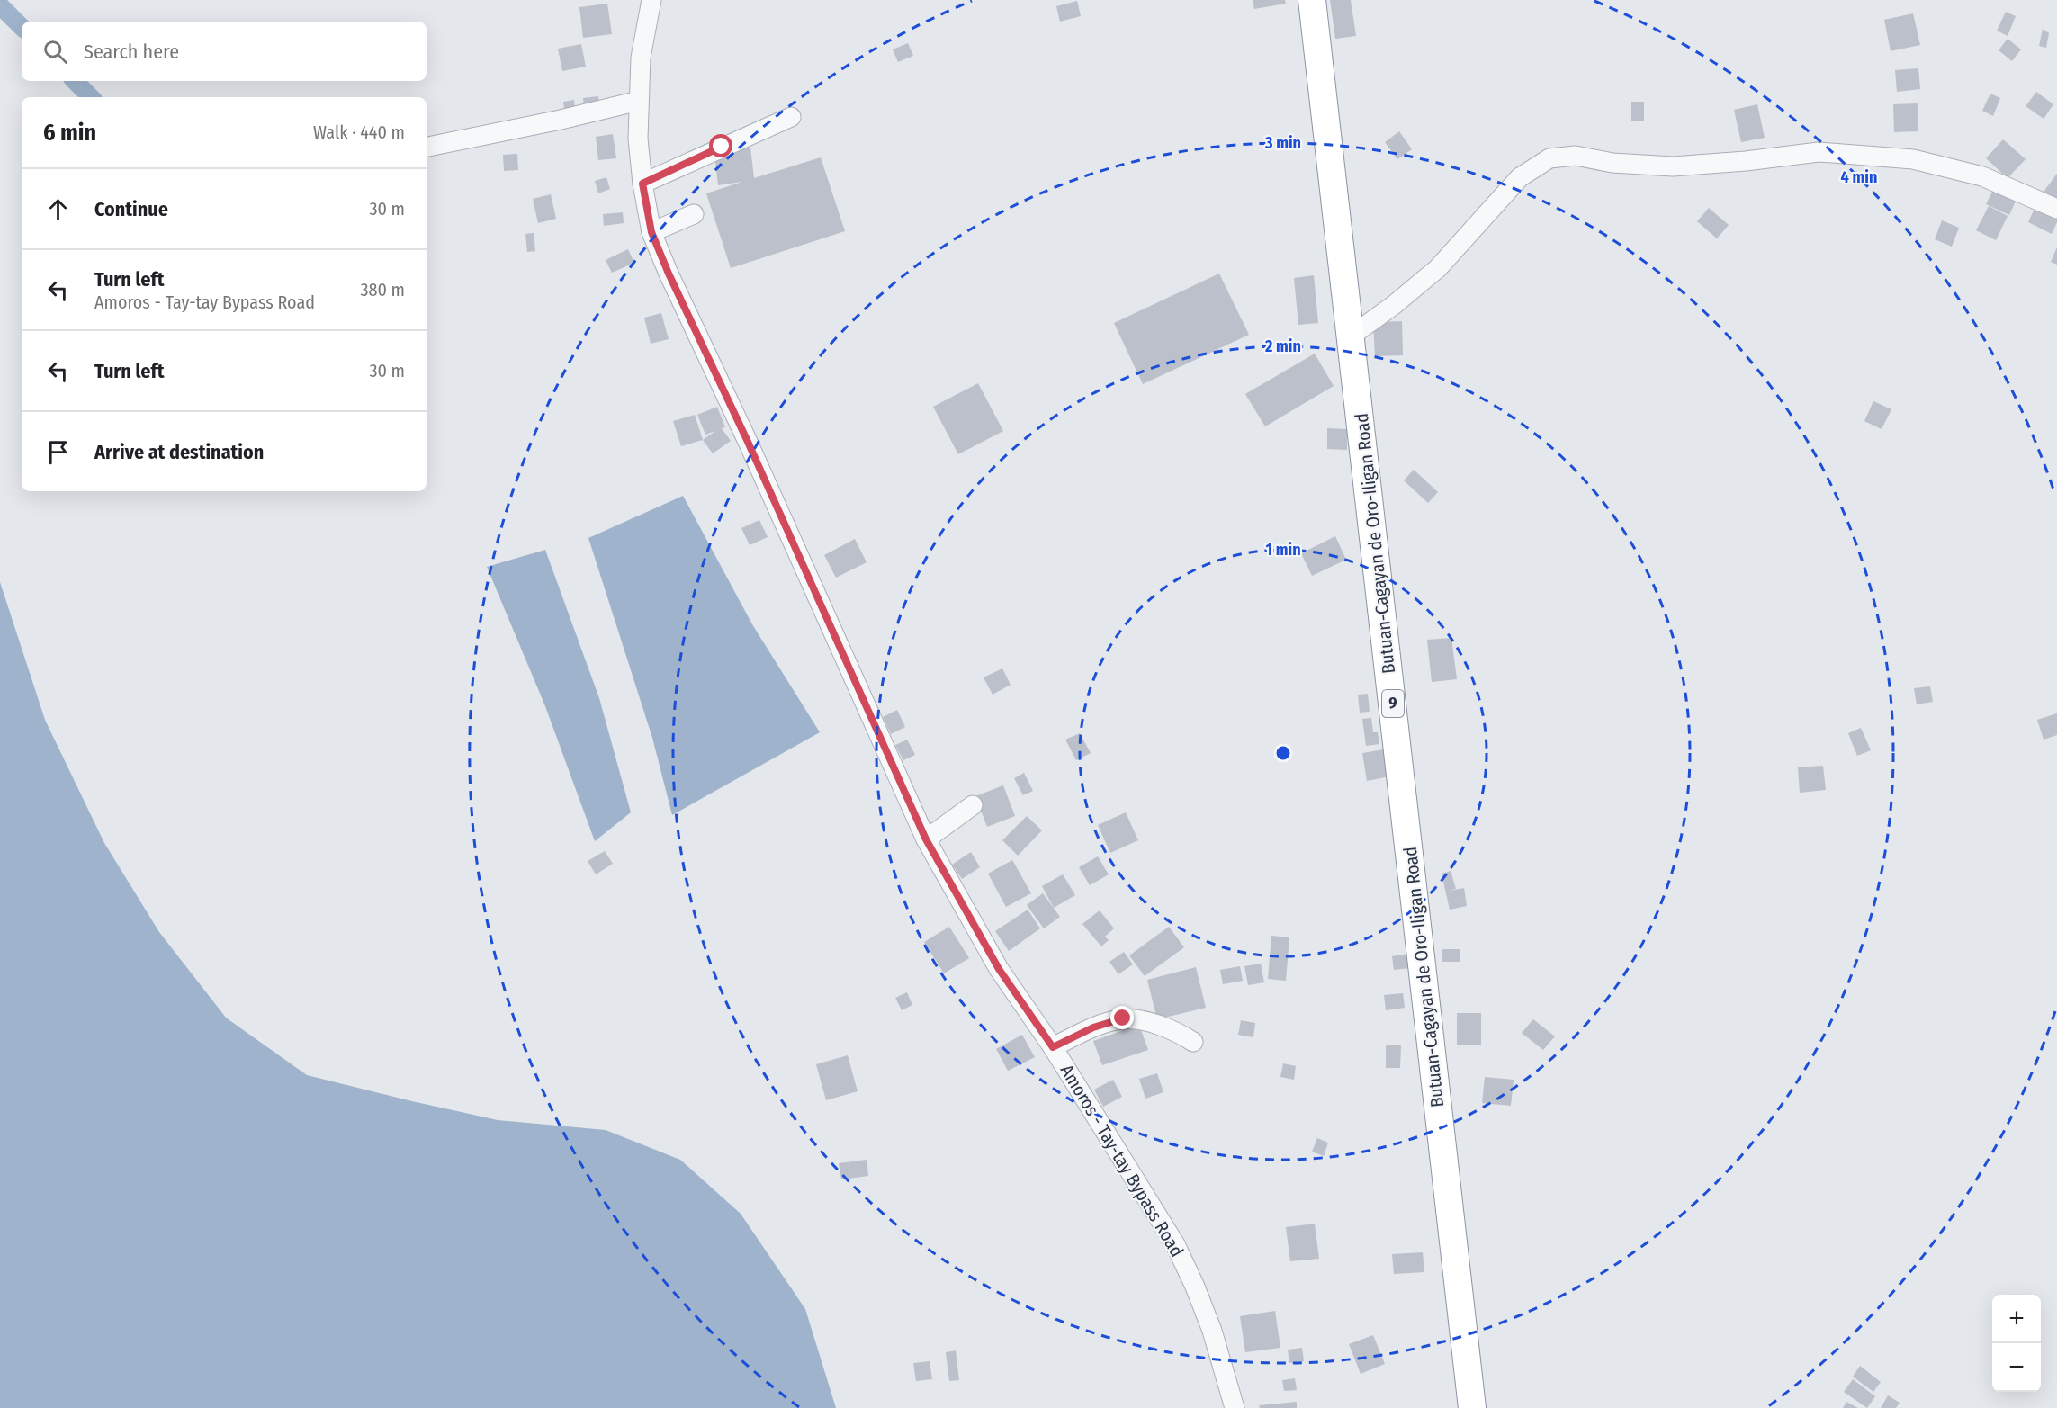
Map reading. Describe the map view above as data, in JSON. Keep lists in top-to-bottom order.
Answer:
{
  "streets": {
    "highway": ["Butuan-Cagayan de Oro-Iligan Road", "9"],
    "street": ["Amoros - Tay-tay Bypass Road"]
  },
  "page": {
    "search": "Search here",
    "heading": ["6 min", "Walk · 440 m"],
    "list": [
      ["Continue", "30 m"],
      ["Turn left", "Amoros - Tay-tay Bypass Road", "380 m"],
      ["Turn left", "30 m"],
      "Arrive at destination"
    ],
    "map_buttons": ["+", "−"]
  },
  "rings": [
    "3 min",
    "4 min",
    "2 min",
    "1 min"
  ]
}
